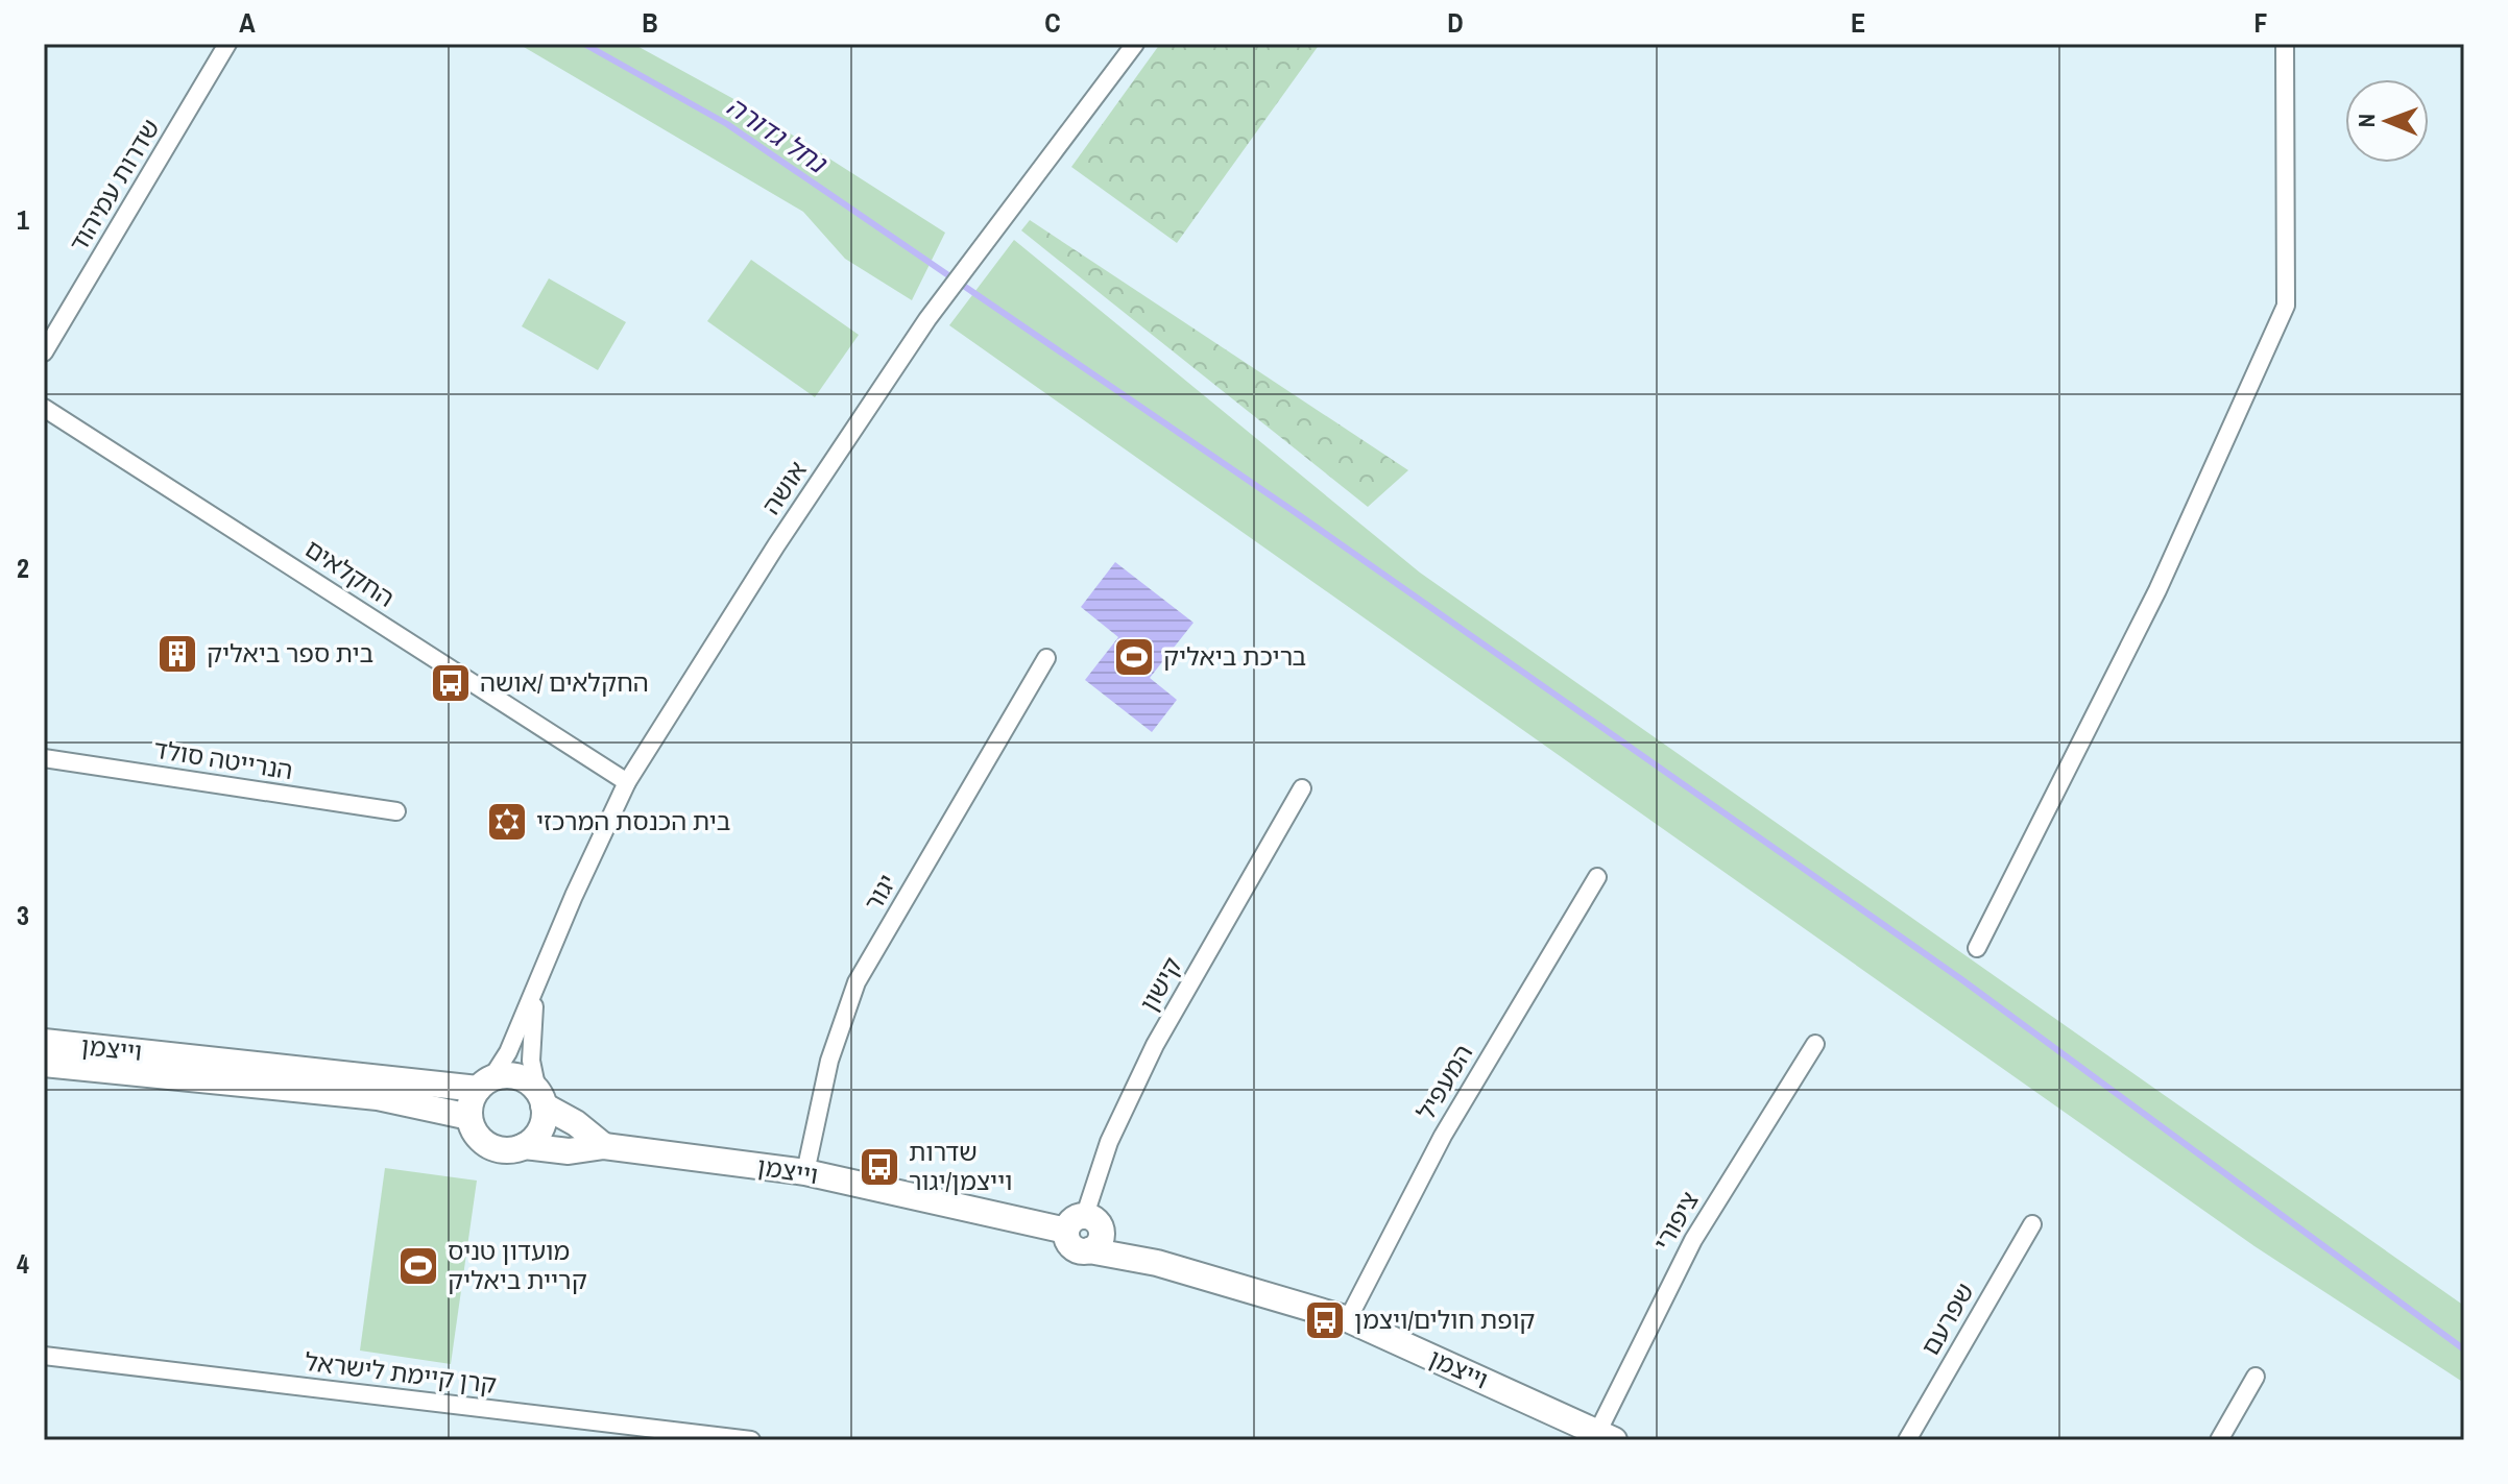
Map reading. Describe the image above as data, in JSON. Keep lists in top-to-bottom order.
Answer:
{
  "streets": {
    "street": [
      "שדרות עמיהוד",
      "אושה",
      "החקלאים",
      "הנרייטה סולד",
      "יגור",
      "קישון",
      "וייצמן",
      "המעפיל",
      "ציפורי",
      "שפרעם",
      "קרן קיימת לישראל"
    ]
  },
  "crossings": [
    ["אושה", "החקלאים"],
    ["אושה", "וייצמן"],
    ["יגור", "וייצמן"],
    ["קישון", "וייצמן"],
    ["וייצמן", "המעפיל"],
    ["וייצמן", "ציפורי"]
  ],
  "water": ["נחל גדורה"],
  "places": {
    "building": ["בית ספר ביאליק"],
    "sports": ["בריכת ביאליק", "מועדון טניס קריית ביאליק"],
    "bus stop": ["החקלאים /אושה", "שדרות וייצמן/יגור", "קופת חולים/ויצמן"],
    "synagogue": ["בית הכנסת המרכזי"]
  },
  "north": "left",
  "grid": {
    "columns": [
      "A",
      "B",
      "C",
      "D",
      "E",
      "F"
    ],
    "rows": [
      "1",
      "2",
      "3",
      "4"
    ]
  }
}
